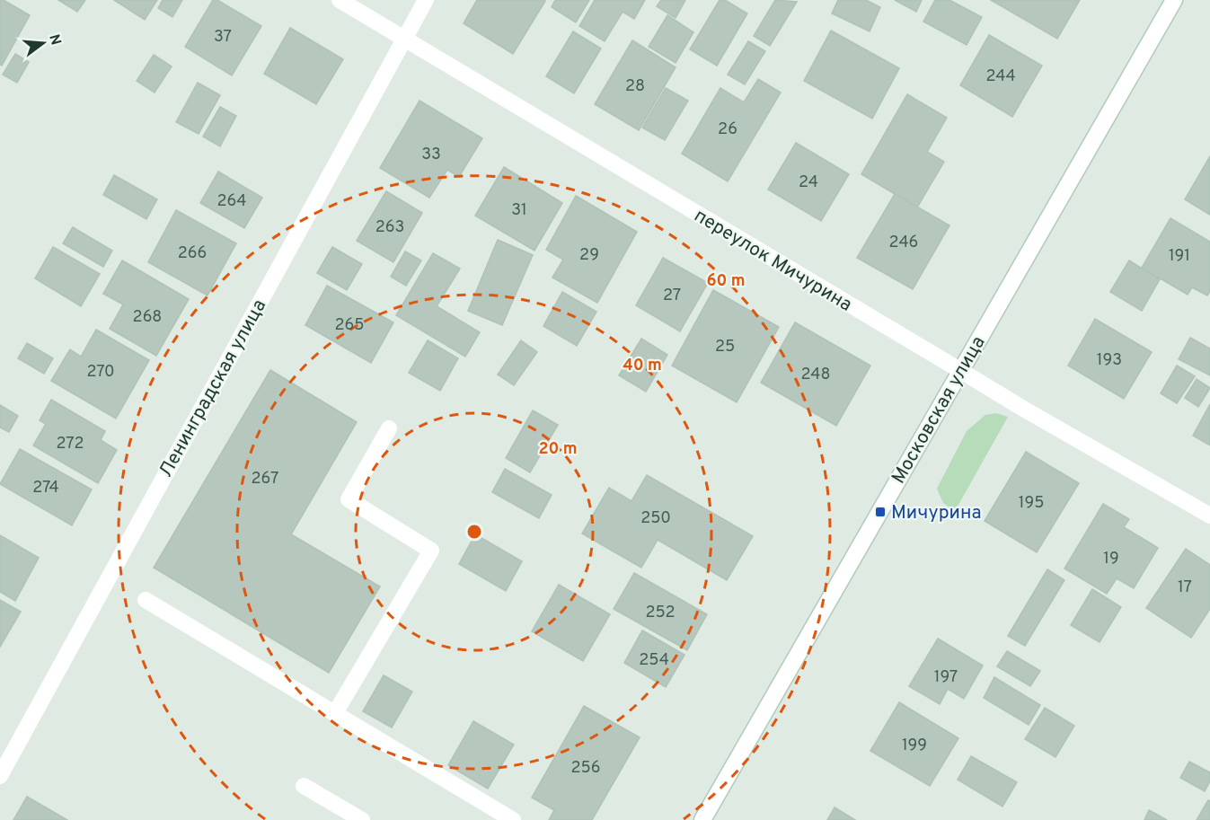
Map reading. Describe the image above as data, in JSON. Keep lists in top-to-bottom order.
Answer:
{
  "streets": {
    "street": ["переулок Мичурина", "Ленинградская улица", "Московская улица"]
  },
  "crossings": [
    ["переулок Мичурина", "Ленинградская улица"],
    ["переулок Мичурина", "Московская улица"]
  ],
  "places": {
    "transit": ["Мичурина"]
  },
  "house_numbers": [
    "37",
    "244",
    "28",
    "26",
    "33",
    "24",
    "264",
    "31",
    "263",
    "246",
    "266",
    "29",
    "191",
    "27",
    "268",
    "265",
    "25",
    "193",
    "270",
    "248",
    "272",
    "267",
    "274",
    "195",
    "250",
    "19",
    "17",
    "252",
    "254",
    "197",
    "199",
    "256"
  ],
  "north": "right",
  "rings": ["60 m", "40 m", "20 m"]
}
